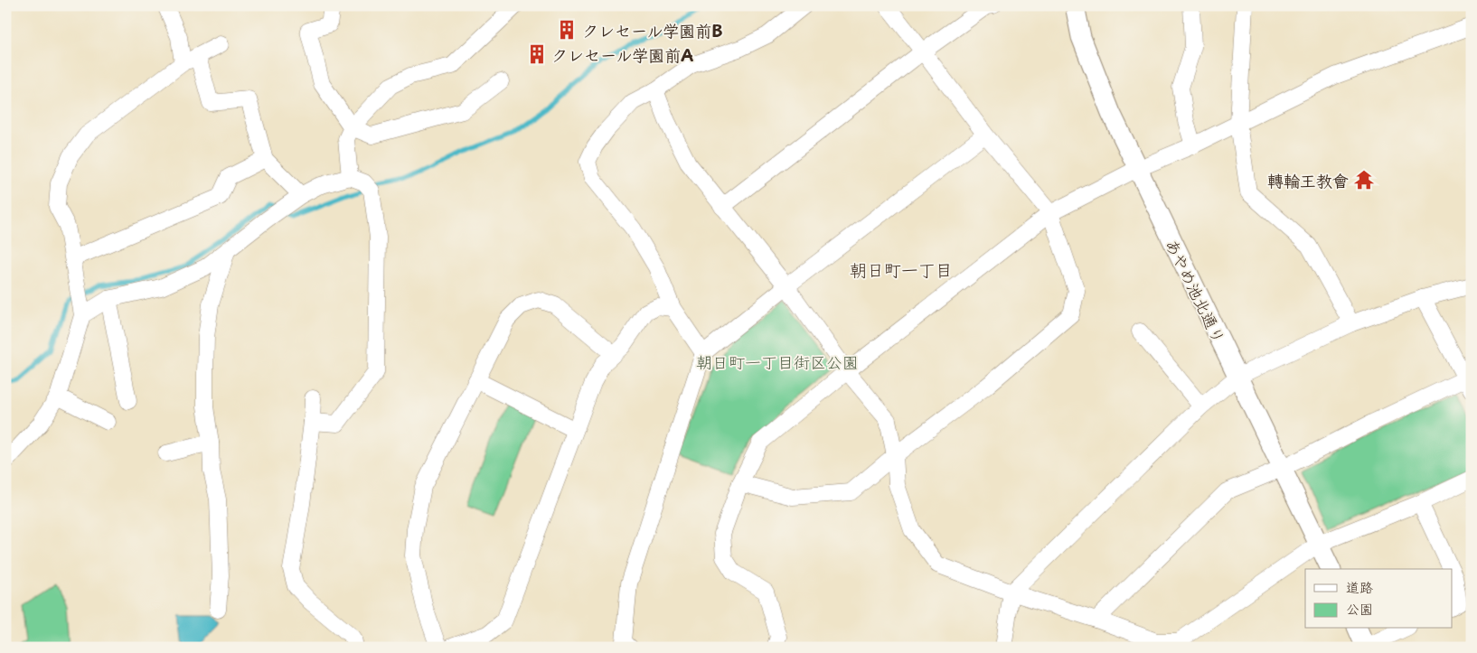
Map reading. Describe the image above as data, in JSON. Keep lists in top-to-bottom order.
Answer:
{
  "streets": {
    "street": ["あやめ池北通り"]
  },
  "districts": ["朝日町一丁目"],
  "parks": ["朝日町一丁目街区公園"],
  "places": {
    "building": ["クレセール学園前B", "クレセール学園前A"],
    "temple": ["轉輪王教會"]
  },
  "legend": ["道路", "公園"]
}
